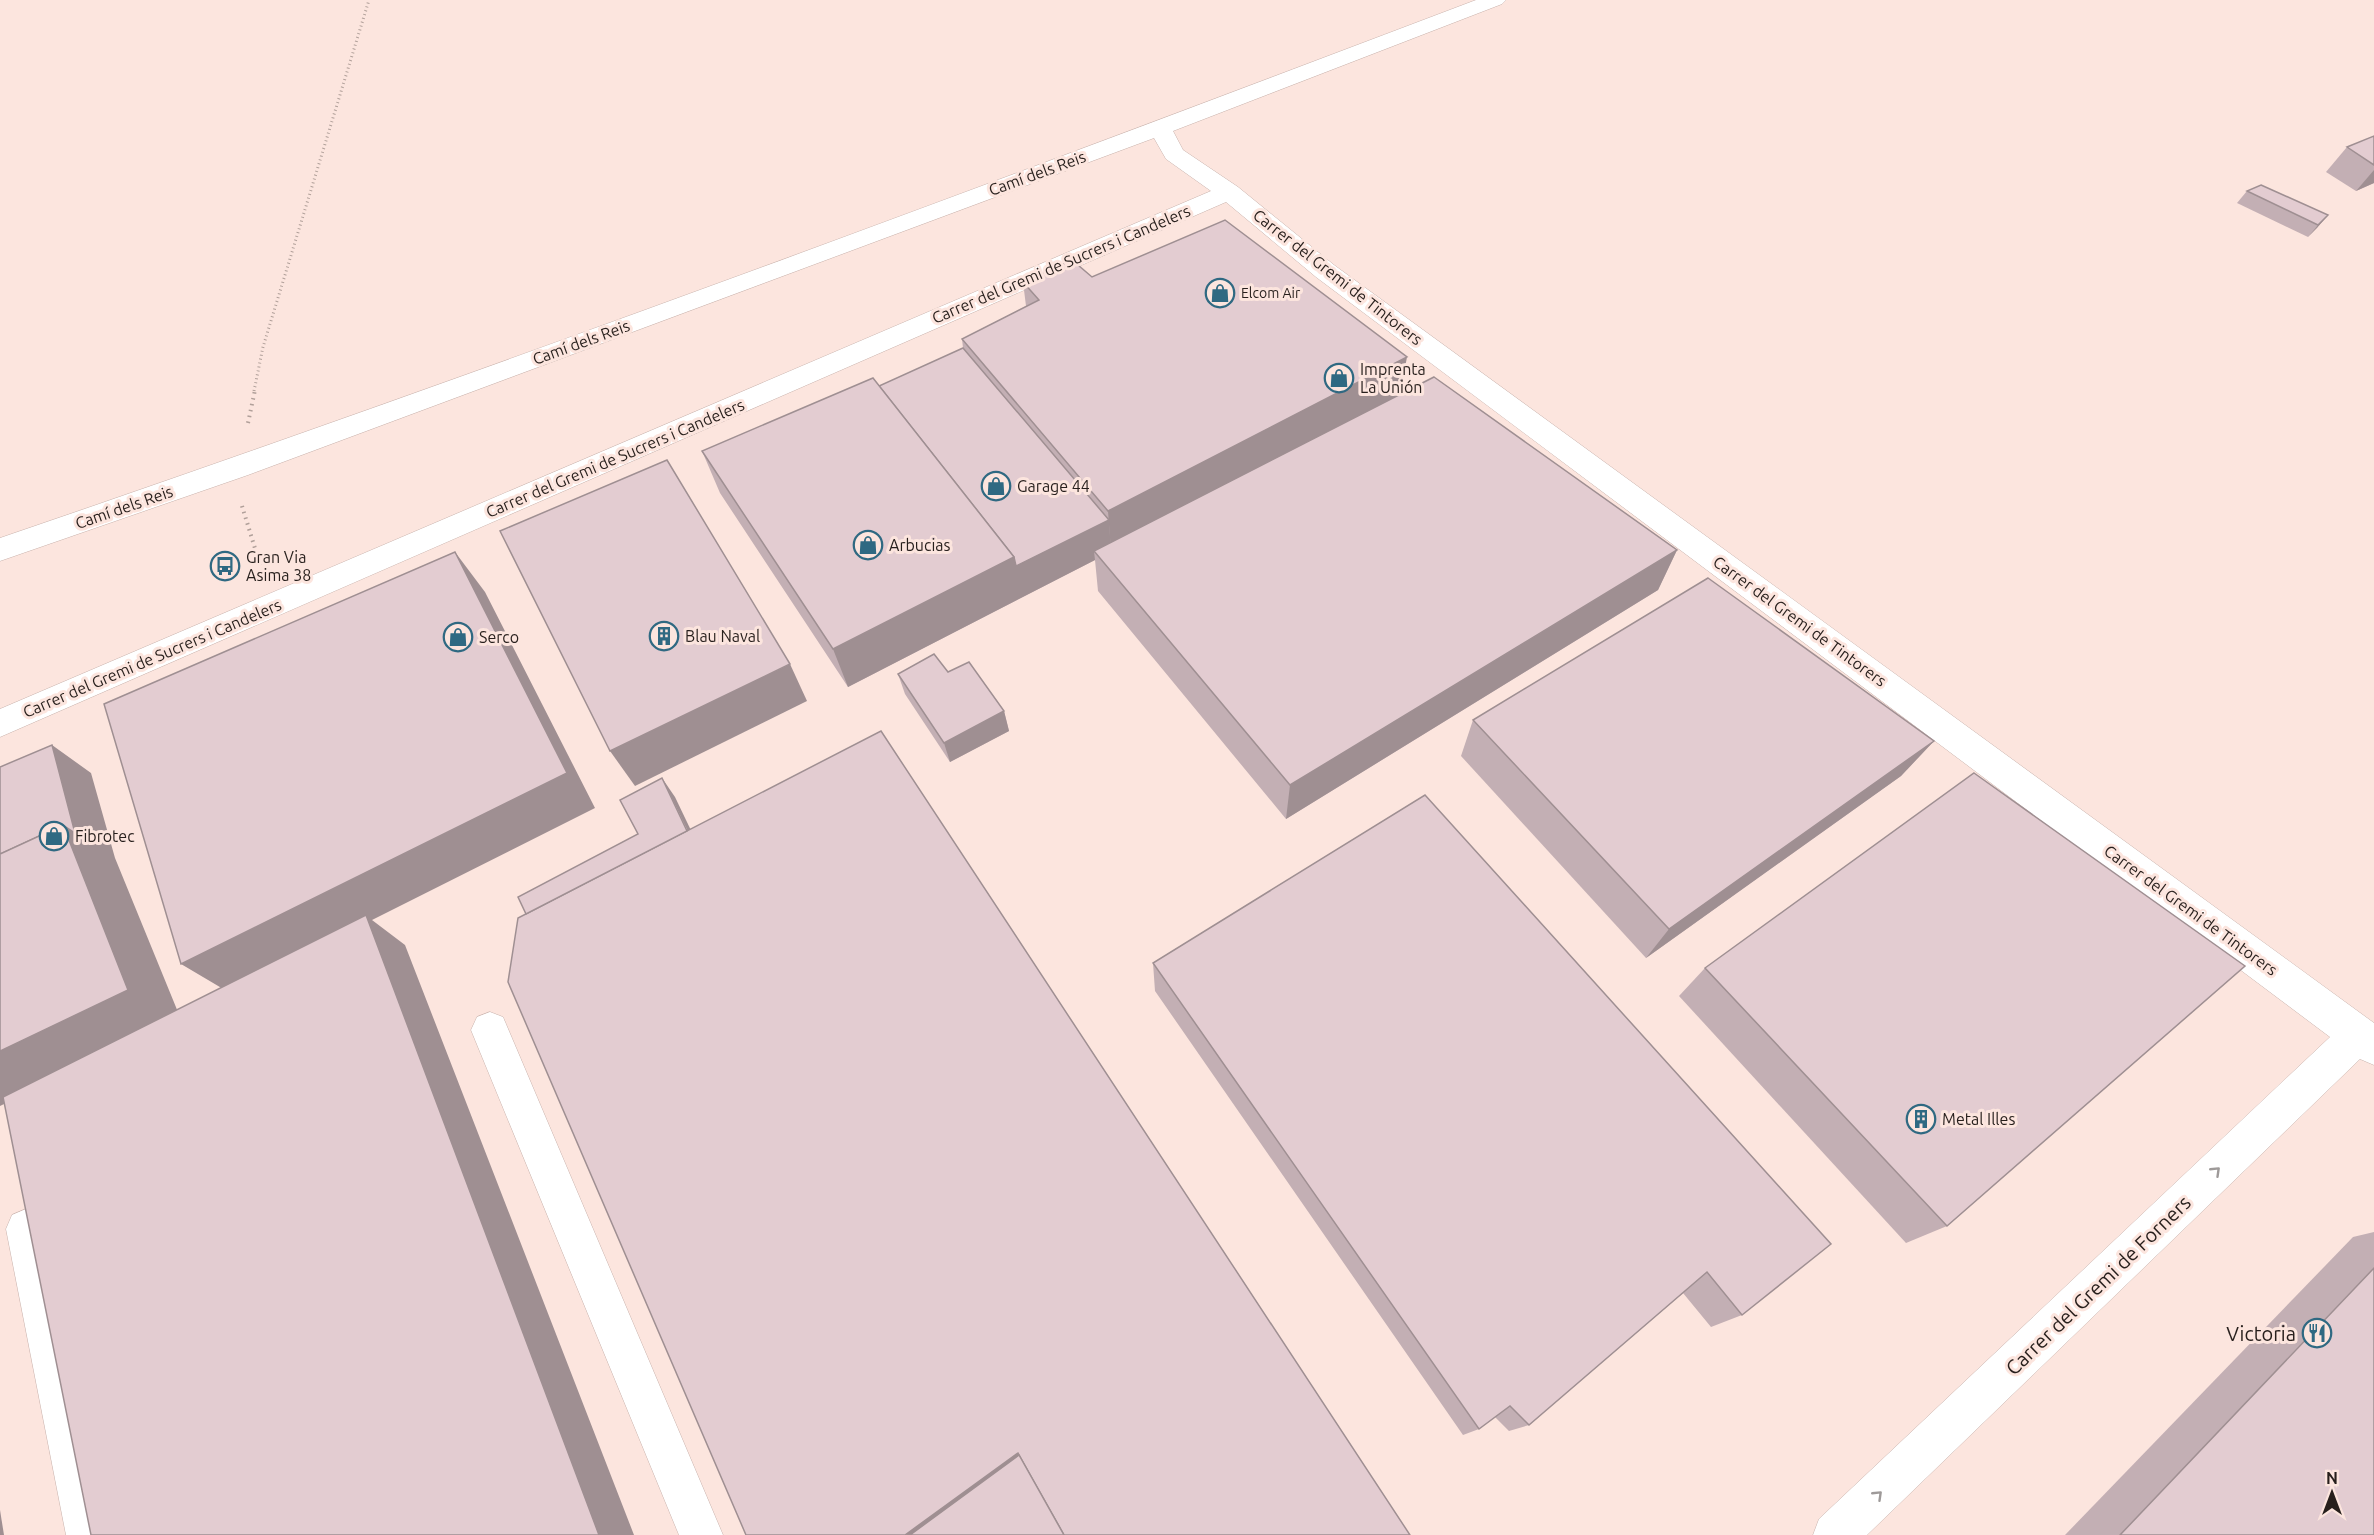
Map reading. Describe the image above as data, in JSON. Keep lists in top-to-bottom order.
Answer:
{
  "streets": {
    "street": [
      "Camí dels Reis",
      "Carrer del Gremi de Sucrers i Candelers",
      "Carrer del Gremi de Tintorers",
      "Carrer del Gremi de Forners"
    ]
  },
  "crossings": [
    ["Carrer del Gremi de Sucrers i Candelers", "Carrer del Gremi de Tintorers"],
    ["Carrer del Gremi de Tintorers", "Carrer del Gremi de Forners"]
  ],
  "one_way": ["Carrer del Gremi de Forners"],
  "places": {
    "shop": [
      "Elcom Air",
      "Imprenta La Unión",
      "Garage 44",
      "Arbucias",
      "Serco",
      "Fibrotec"
    ],
    "bus stop": ["Gran Via Asima 38"],
    "building": ["Blau Naval", "Metal Illes"],
    "restaurant": ["Victoria"]
  },
  "north": "top"
}
